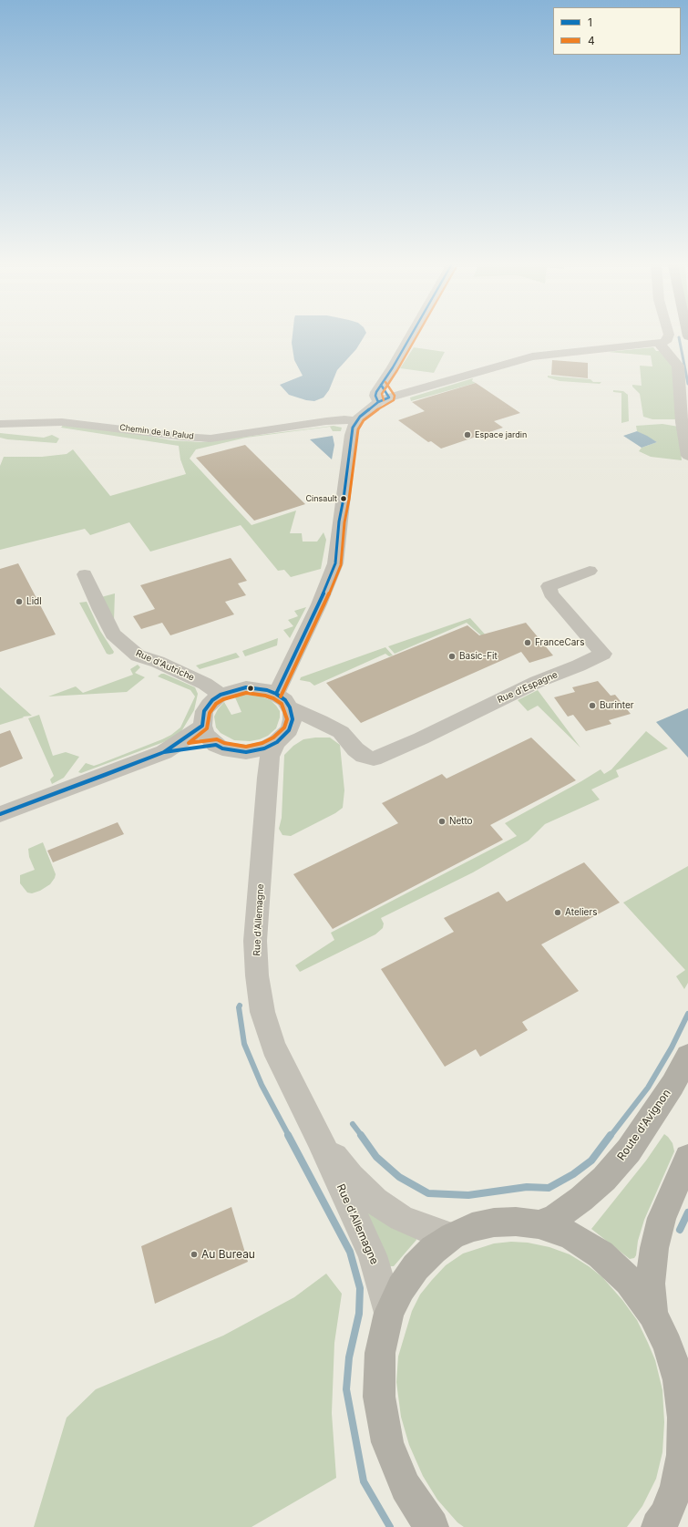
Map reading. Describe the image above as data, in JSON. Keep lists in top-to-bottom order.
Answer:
{
  "streets": {
    "main road": ["Route d'Avignon"],
    "street": [
      "Chemin de la Palud",
      "Rue d'Autriche",
      "Rue d'Espagne",
      "Rue d'Allemagne"
    ]
  },
  "crossings": [
    ["Rue d'Autriche", "Rue d'Espagne"],
    ["Rue d'Autriche", "Rue d'Allemagne"],
    ["Rue d'Espagne", "Rue d'Allemagne"]
  ],
  "places": [
    "Espace jardin",
    "Cinsault",
    "Lidl",
    "FranceCars",
    "Basic-Fit",
    "Burinter",
    "Netto",
    "Ateliers",
    "Au Bureau"
  ],
  "lines": ["transit line 1", "transit line 4"],
  "legend": ["1", "4"]
}
